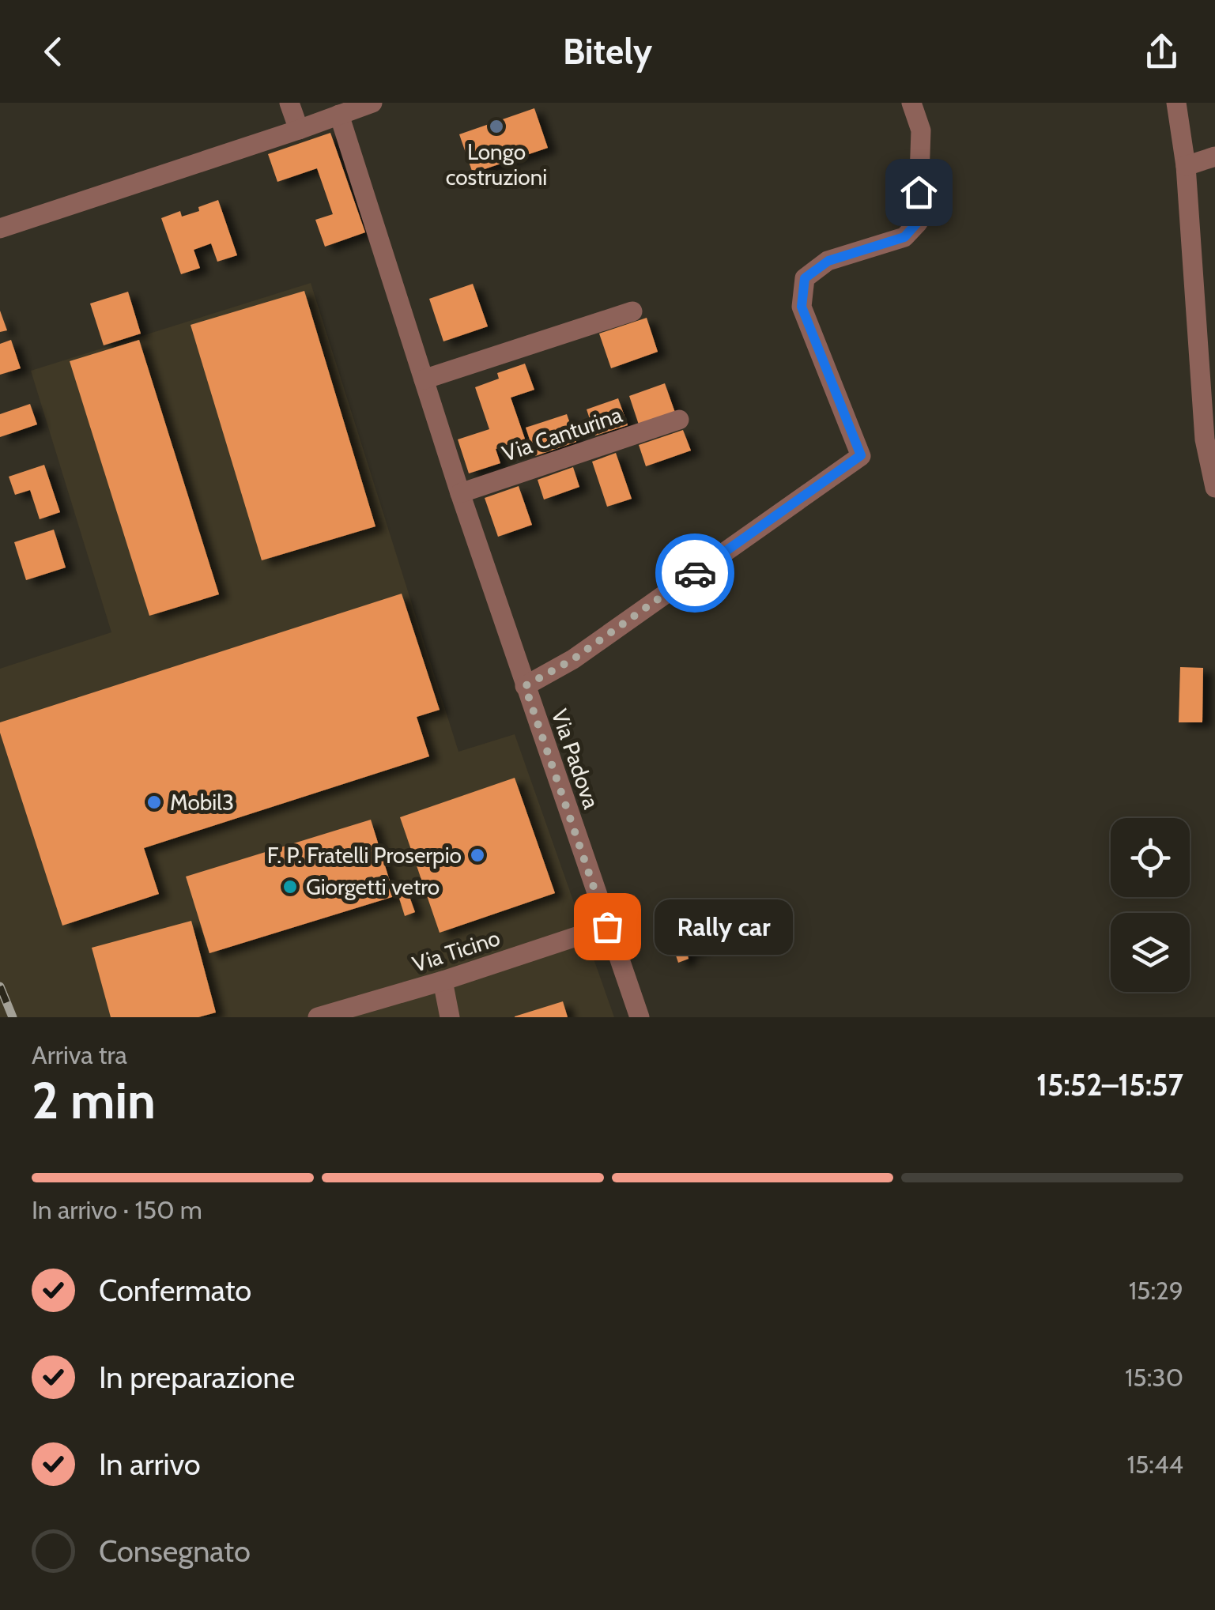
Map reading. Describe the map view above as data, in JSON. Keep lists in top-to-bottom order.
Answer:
{
  "streets": {
    "street": ["Via Canturina", "Via Padova", "Via Ticino"]
  },
  "crossings": [
    ["Via Canturina", "Via Padova"],
    ["Via Padova", "Via Ticino"]
  ],
  "places": [
    "Longo costruzioni",
    "Mobil3",
    "F. P. Fratelli Proserpio",
    "Giorgetti vetro",
    "Rally car"
  ],
  "page": {
    "header": "Bitely",
    "bubble": "Rally car",
    "heading": ["2 min", "Arriva tra", "15:52–15:57"],
    "bar": "In arrivo · 150 m",
    "list": [
      ["Confermato", "15:29"],
      ["In preparazione", "15:30"],
      ["In arrivo", "15:44"],
      "Consegnato"
    ]
  }
}
